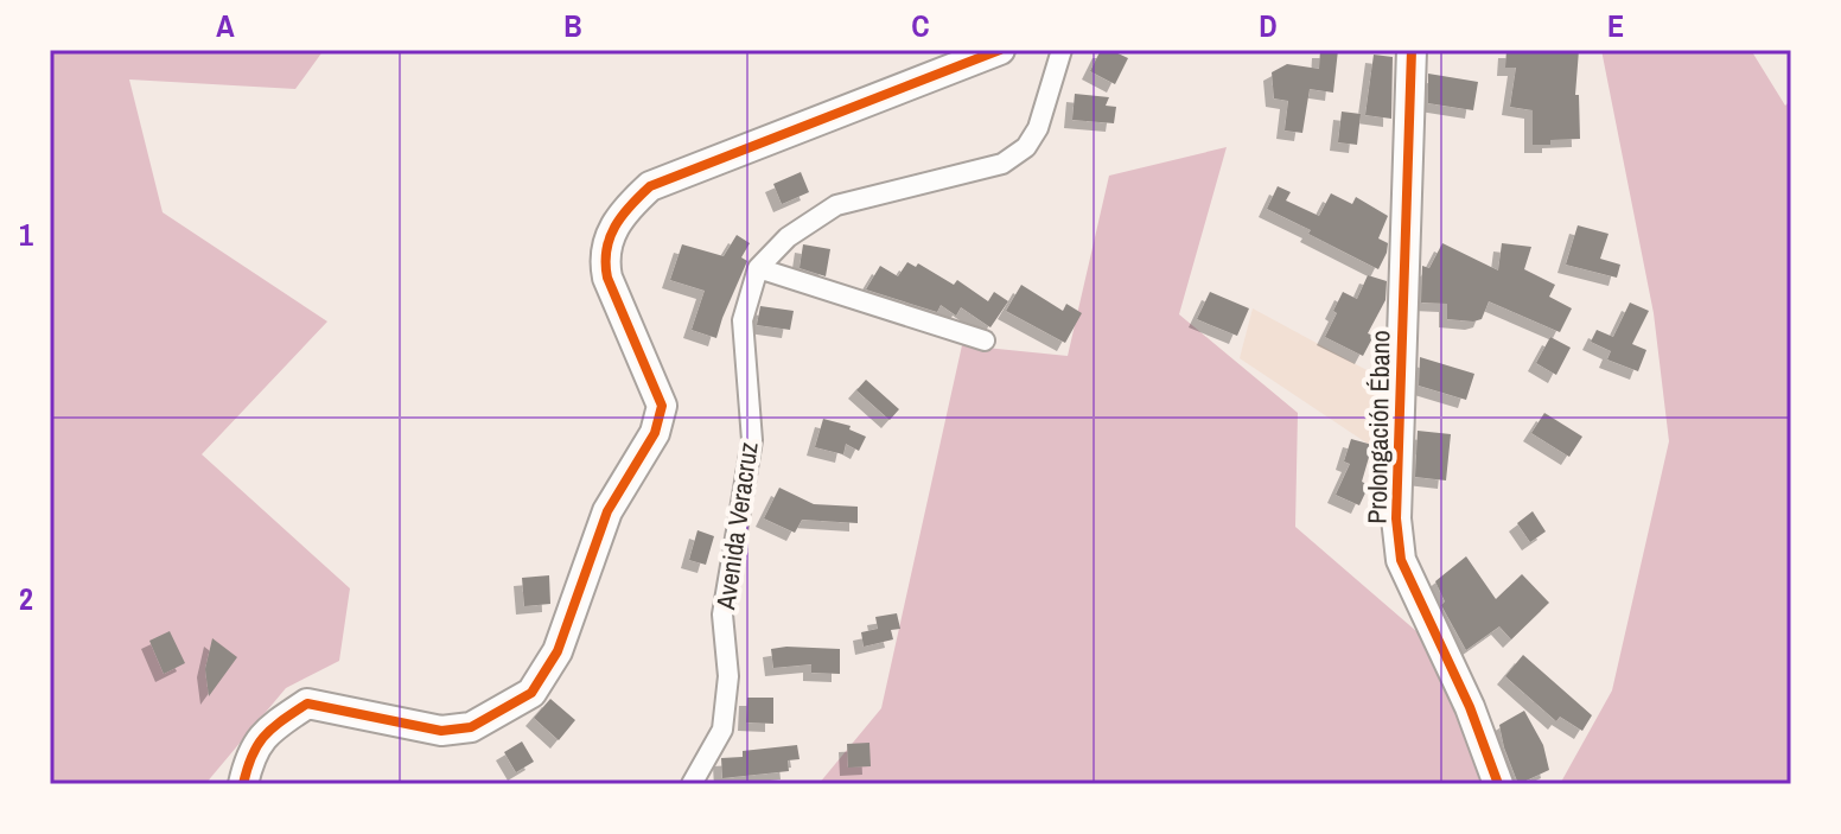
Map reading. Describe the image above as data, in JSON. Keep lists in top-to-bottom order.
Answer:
{
  "streets": {
    "street": ["Prolongación Ébano", "Avenida Veracruz"]
  },
  "grid": {
    "columns": [
      "A",
      "B",
      "C",
      "D",
      "E"
    ],
    "rows": ["1", "2"]
  }
}
